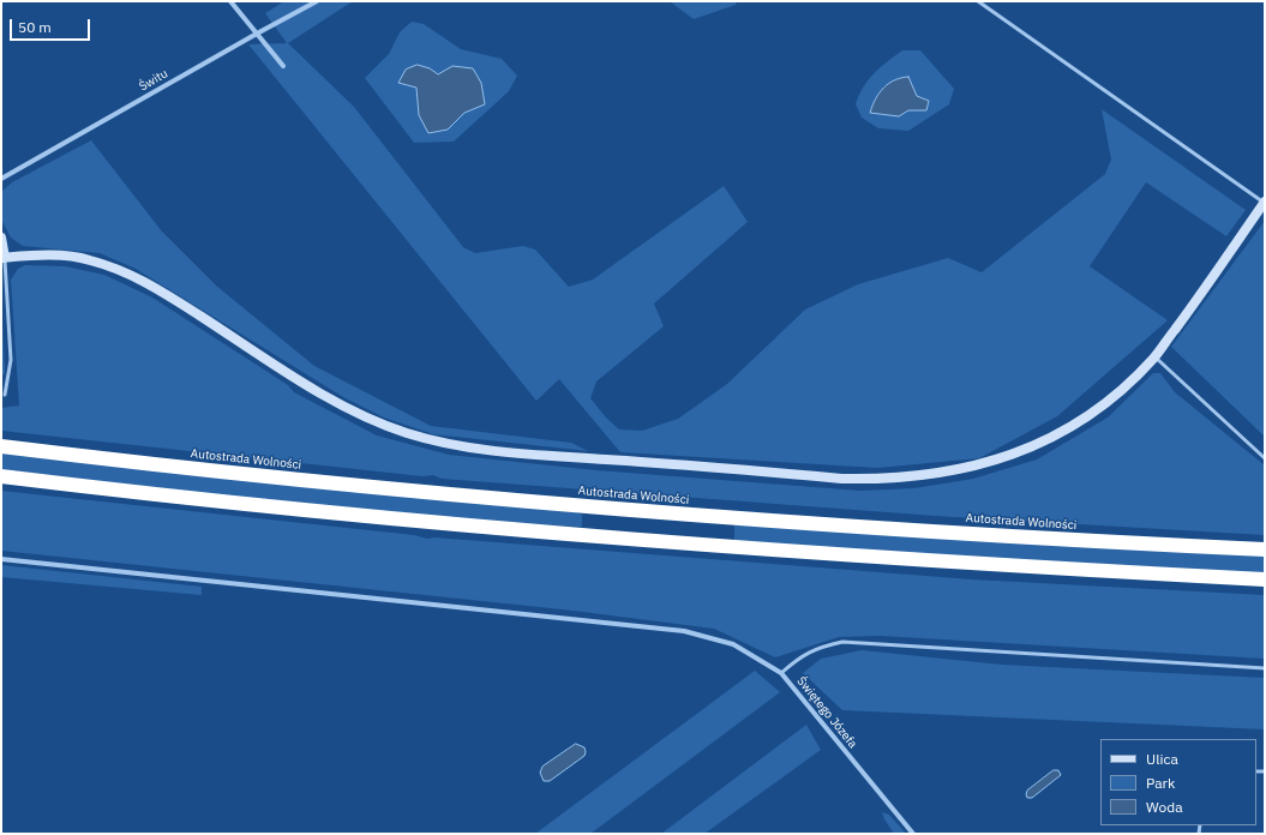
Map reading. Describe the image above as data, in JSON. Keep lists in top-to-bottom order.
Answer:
{
  "streets": {
    "highway": ["Autostrada Wolności"],
    "street": ["Świtu", "Świętego Józefa"]
  },
  "legend": ["Ulica", "Park", "Woda"],
  "scale_bar": "50 m"
}
